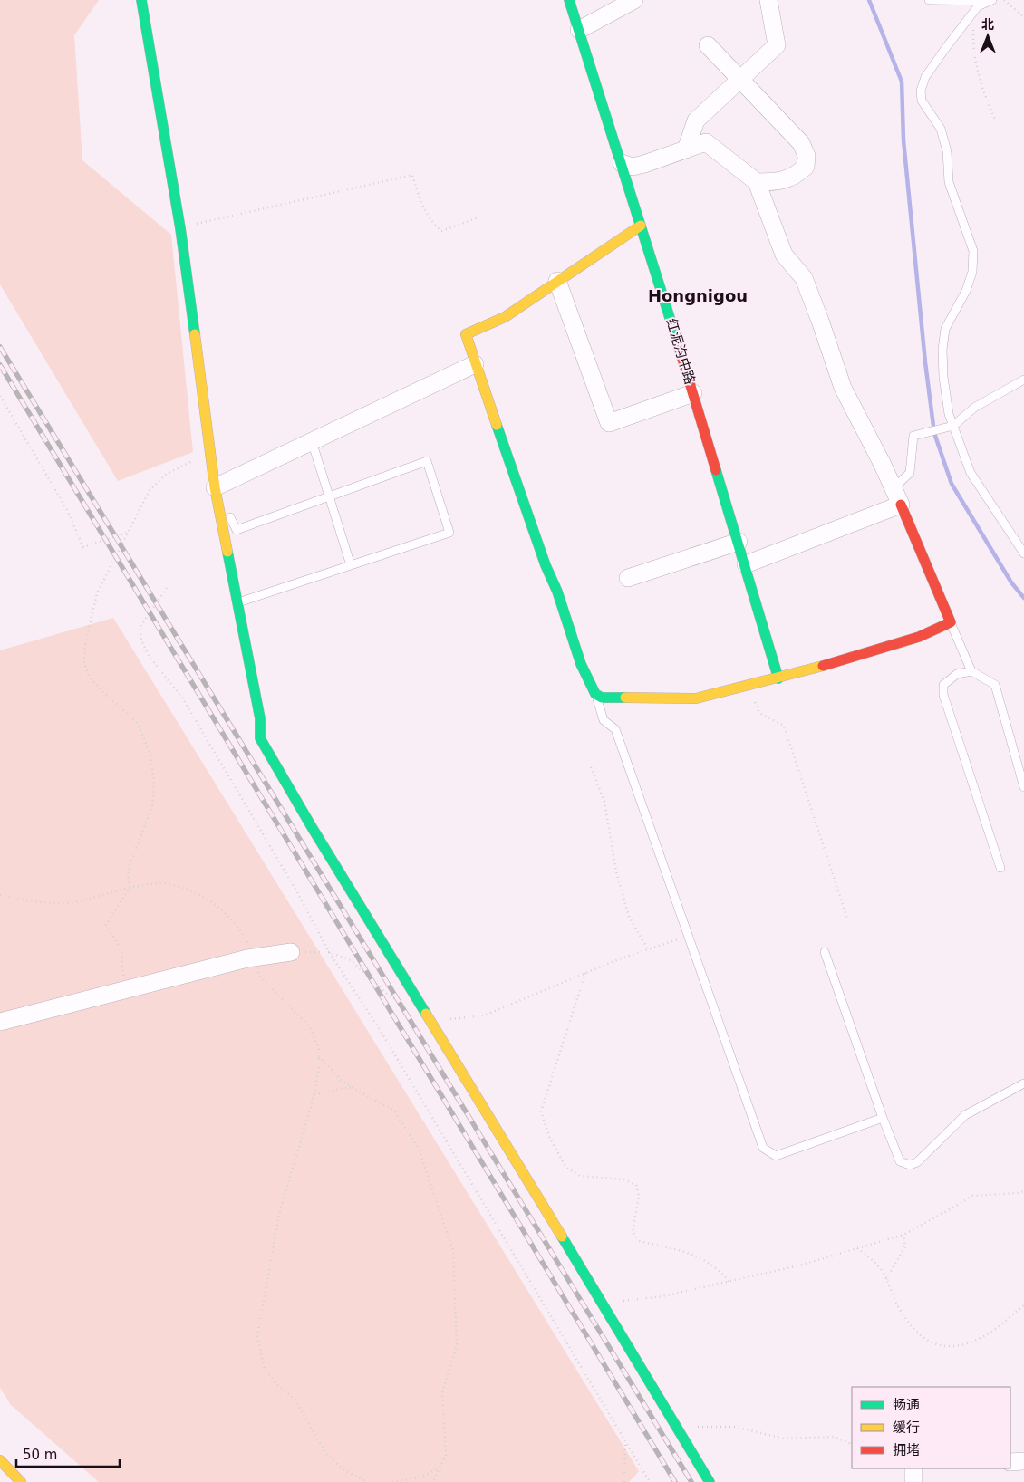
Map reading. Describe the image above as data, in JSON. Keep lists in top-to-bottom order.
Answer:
{
  "streets": {
    "street": ["红泥沟中路"]
  },
  "districts": ["Hongnigou"],
  "legend": ["畅通", "缓行", "拥堵"],
  "scale_bar": "50 m",
  "north": "top"
}
